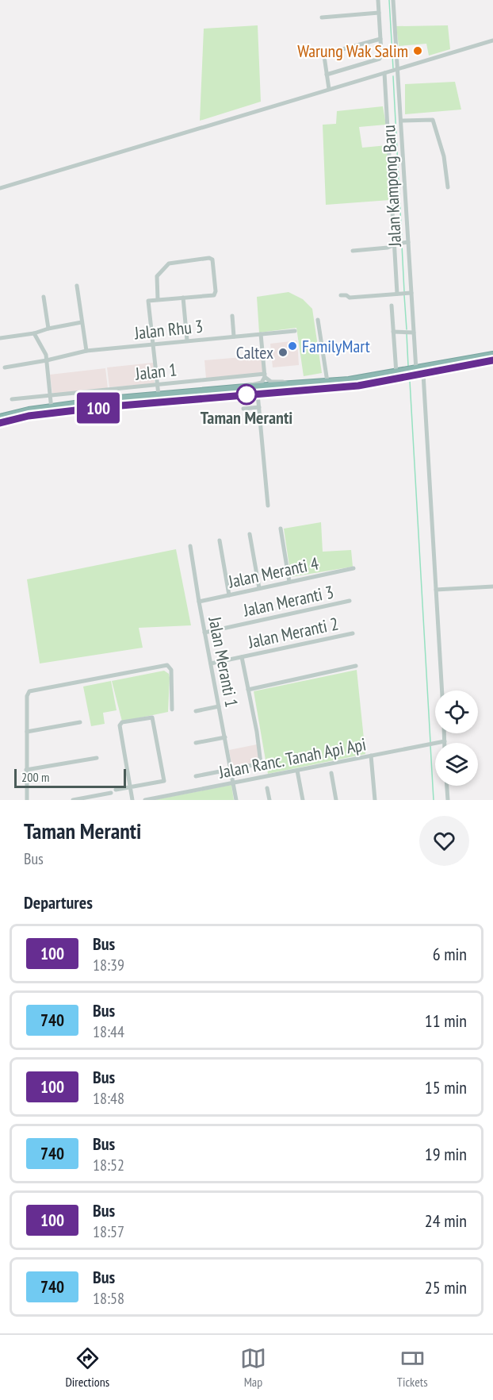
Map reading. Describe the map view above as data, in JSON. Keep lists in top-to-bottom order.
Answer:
{
  "streets": {
    "street": [
      "Jalan Kampong Baru",
      "Jalan Rhu 3",
      "Jalan 1",
      "Jalan Meranti 4",
      "Jalan Meranti 3",
      "Jalan Meranti 2",
      "Jalan Meranti 1",
      "Jalan Ranc. Tanah Api Api"
    ]
  },
  "crossings": [
    ["Jalan Meranti 4", "Jalan Meranti 1"],
    ["Jalan Meranti 3", "Jalan Meranti 1"],
    ["Jalan Meranti 2", "Jalan Meranti 1"],
    ["Jalan Meranti 1", "Jalan Ranc. Tanah Api Api"]
  ],
  "places": [
    "Warung Wak Salim",
    "FamilyMart",
    "Caltex",
    "Taman Meranti"
  ],
  "lines": ["bus line 100"],
  "scale_bar": "200 m",
  "page": {
    "on_map": "100",
    "scale": "200 m",
    "heading": [
      ["Taman Meranti", "Bus"],
      "Departures"
    ],
    "list": [
      {
        "mark": "100",
        "name": "Bus",
        "note": "18:39",
        "value": "6 min"
      },
      {
        "mark": "740",
        "name": "Bus",
        "note": "18:44",
        "value": "11 min"
      },
      {
        "mark": "100",
        "name": "Bus",
        "note": "18:48",
        "value": "15 min"
      },
      {
        "mark": "740",
        "name": "Bus",
        "note": "18:52",
        "value": "19 min"
      },
      {
        "mark": "100",
        "name": "Bus",
        "note": "18:57",
        "value": "24 min"
      },
      {
        "mark": "740",
        "name": "Bus",
        "note": "18:58",
        "value": "25 min"
      }
    ],
    "tabs": ["Directions", "Map", "Tickets"]
  }
}
